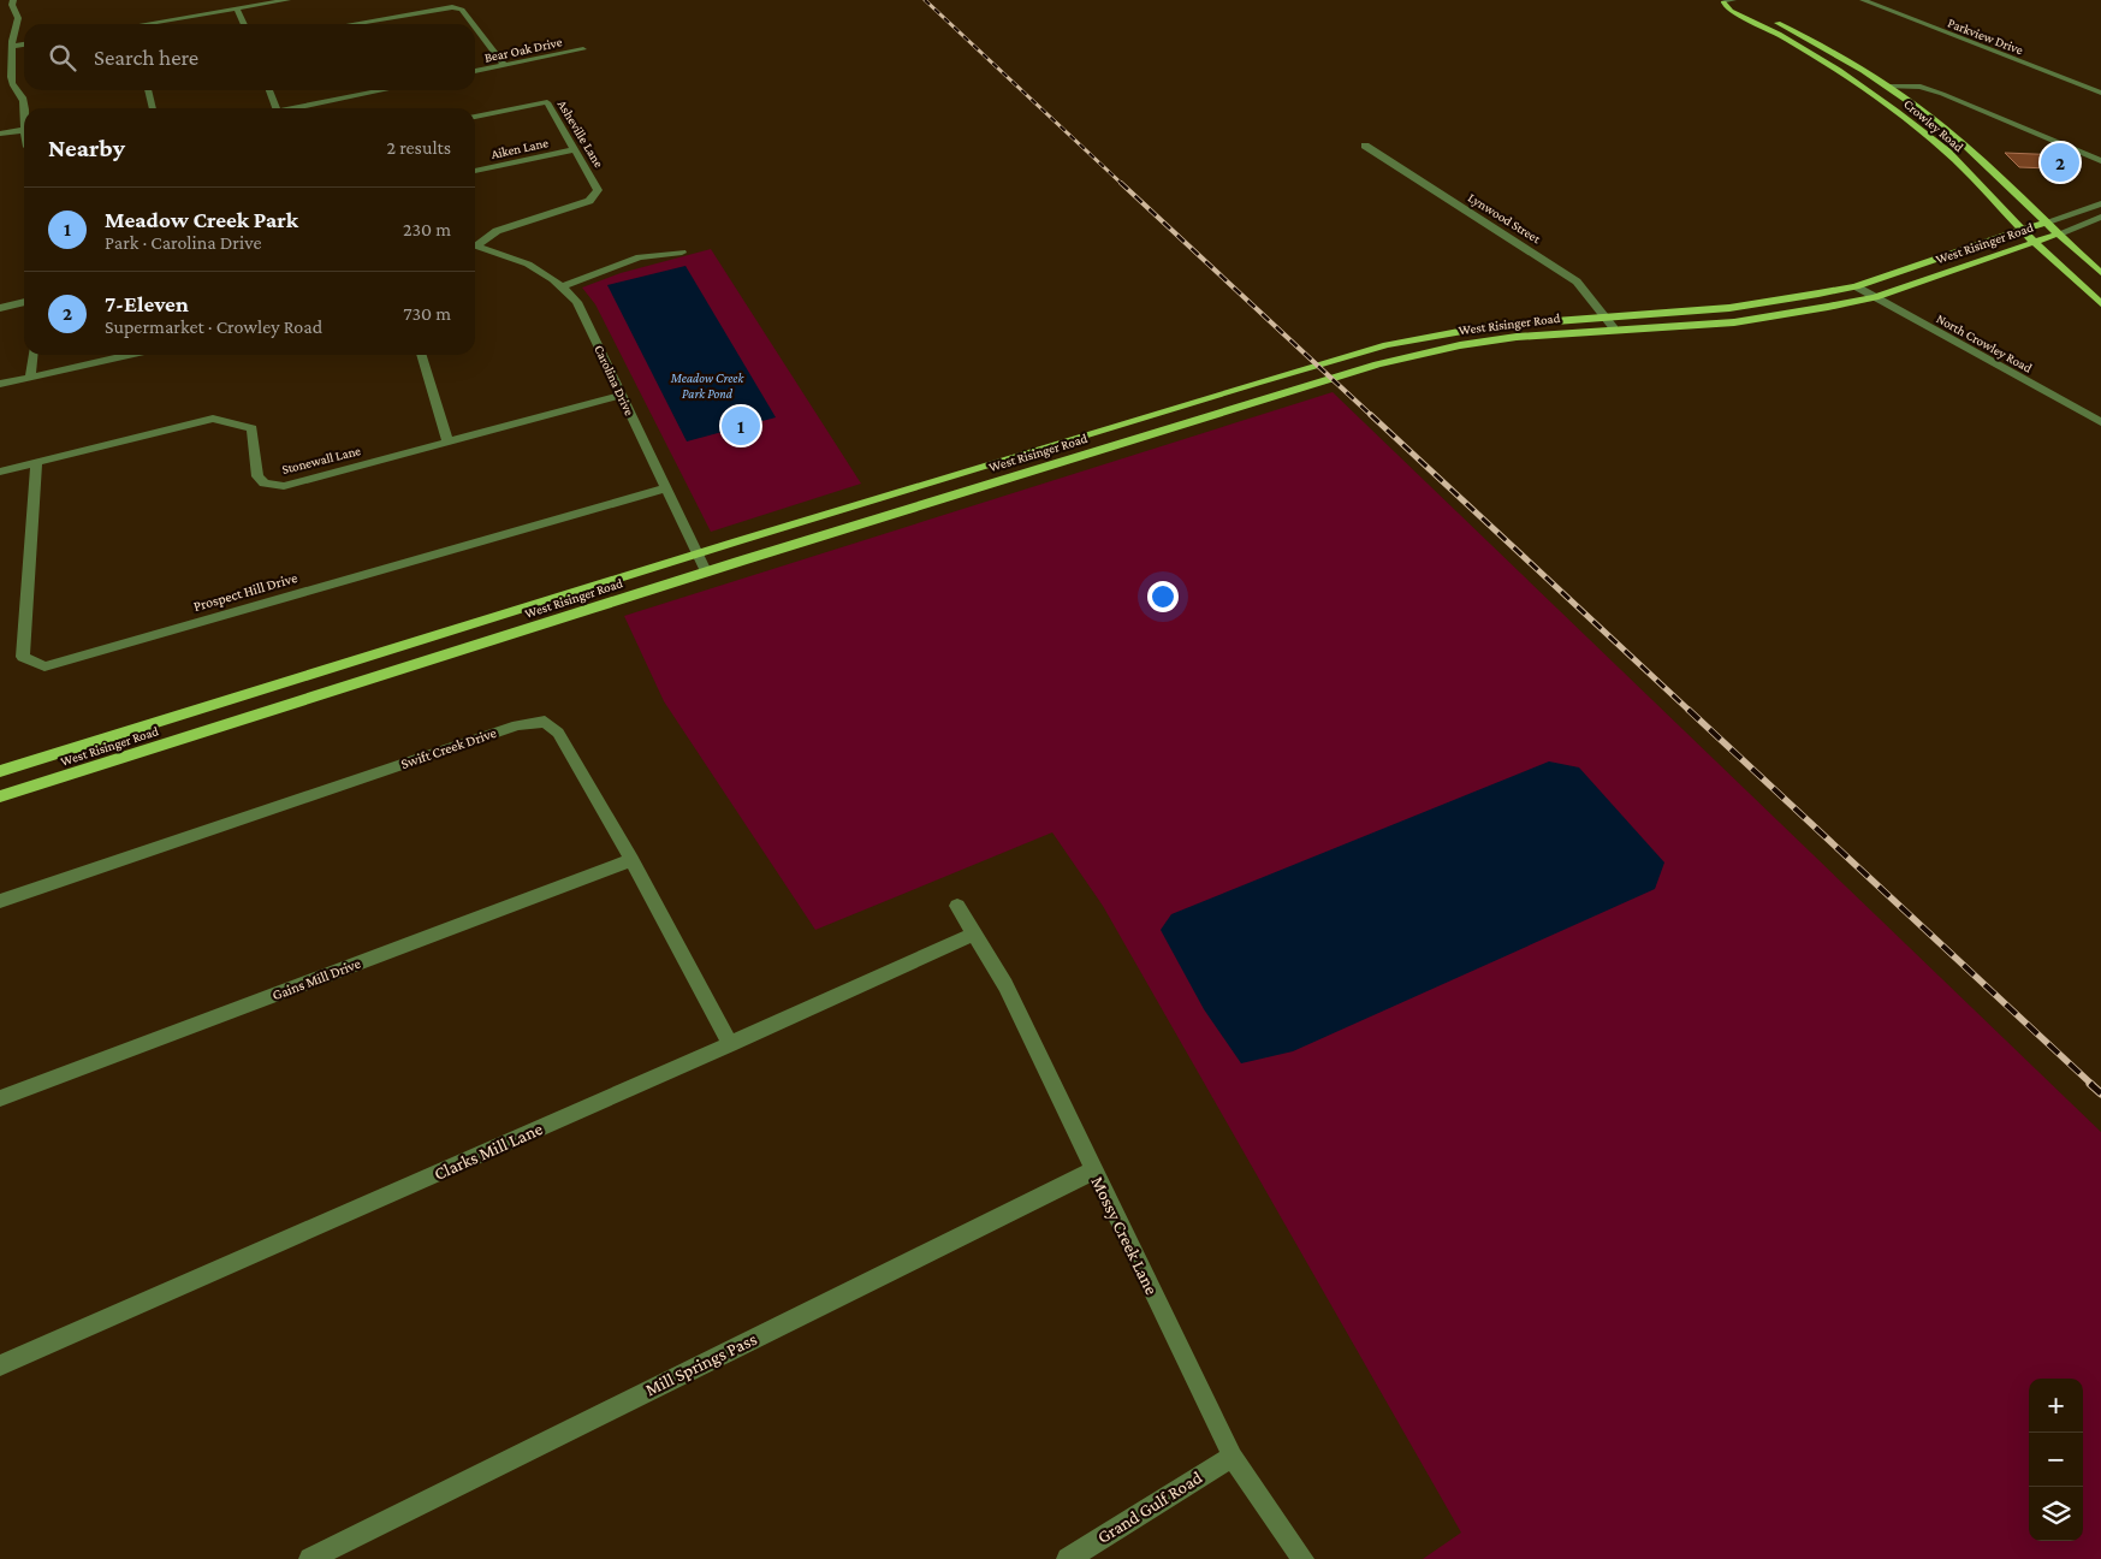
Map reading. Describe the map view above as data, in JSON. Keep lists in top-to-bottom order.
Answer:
{
  "streets": {
    "main road": ["Crowley Road", "West Risinger Road"],
    "street": [
      "Parkview Drive",
      "Bear Oak Drive",
      "Asheville Lane",
      "Aiken Lane",
      "Lynwood Street",
      "North Crowley Road",
      "Carolina Drive",
      "Stonewall Lane",
      "Prospect Hill Drive",
      "Swift Creek Drive",
      "Gains Mill Drive",
      "Clarks Mill Lane",
      "Mossy Creek Lane",
      "Mill Springs Pass",
      "Grand Gulf Road"
    ]
  },
  "crossings": [
    ["Crowley Road", "West Risinger Road"],
    ["Asheville Lane", "Aiken Lane"],
    ["Lynwood Street", "West Risinger Road"],
    ["West Risinger Road", "North Crowley Road"],
    ["West Risinger Road", "Carolina Drive"],
    ["Carolina Drive", "Stonewall Lane"],
    ["Carolina Drive", "Prospect Hill Drive"],
    ["Stonewall Lane", "Prospect Hill Drive"],
    ["Swift Creek Drive", "Gains Mill Drive"],
    ["Swift Creek Drive", "Clarks Mill Lane"],
    ["Clarks Mill Lane", "Mossy Creek Lane"],
    ["Mossy Creek Lane", "Mill Springs Pass"],
    ["Mossy Creek Lane", "Grand Gulf Road"]
  ],
  "water": ["Meadow Creek Park Pond"],
  "page": {
    "search": "Search here",
    "heading": ["Nearby", "2 results"],
    "pins": ["2", "1"],
    "list": [
      {
        "mark": "1",
        "name": "Meadow Creek Park",
        "note": "Park · Carolina Drive",
        "value": "230 m"
      },
      {
        "mark": "2",
        "name": "7-Eleven",
        "note": "Supermarket · Crowley Road",
        "value": "730 m"
      }
    ],
    "map_buttons": ["+", "−"]
  }
}
